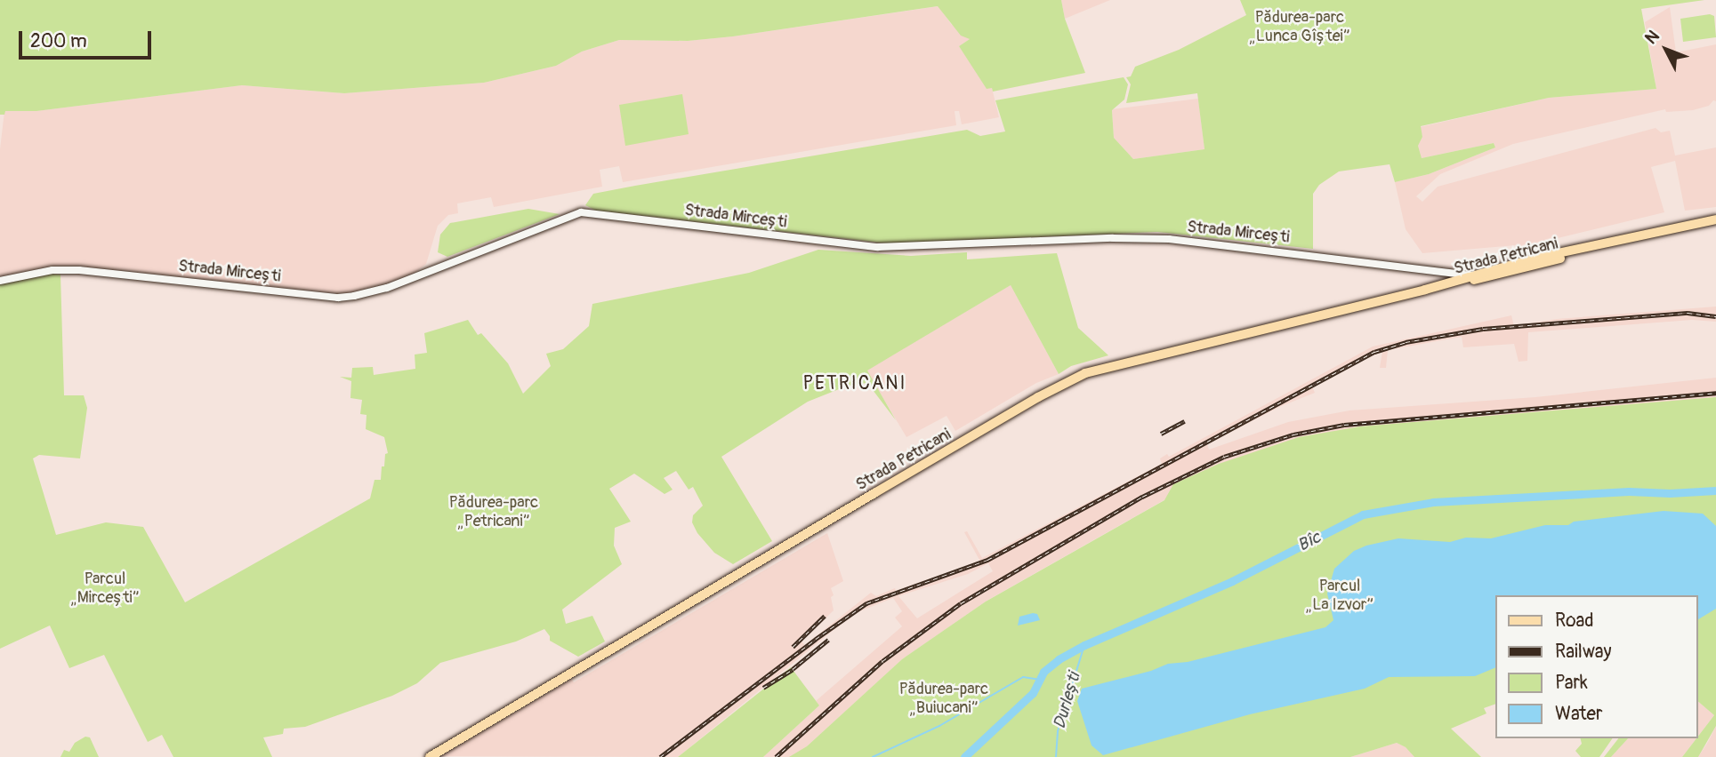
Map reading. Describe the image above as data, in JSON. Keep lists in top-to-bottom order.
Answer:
{
  "streets": {
    "main road": ["Strada Mircești", "Strada Petricani"]
  },
  "crossings": [
    ["Strada Mircești", "Strada Petricani"]
  ],
  "districts": ["PETRICANI"],
  "water": ["Bîc", "Durlești"],
  "parks": [
    "Pădurea-parc „Lunca Gîștei”",
    "Pădurea-parc „Petricani”",
    "Parcul „Mircești”",
    "Parcul „La Izvor”",
    "Pădurea-parc „Buiucani”"
  ],
  "legend": [
    "Road",
    "Railway",
    "Park",
    "Water"
  ],
  "scale_bar": "200 m",
  "north": "top left"
}
